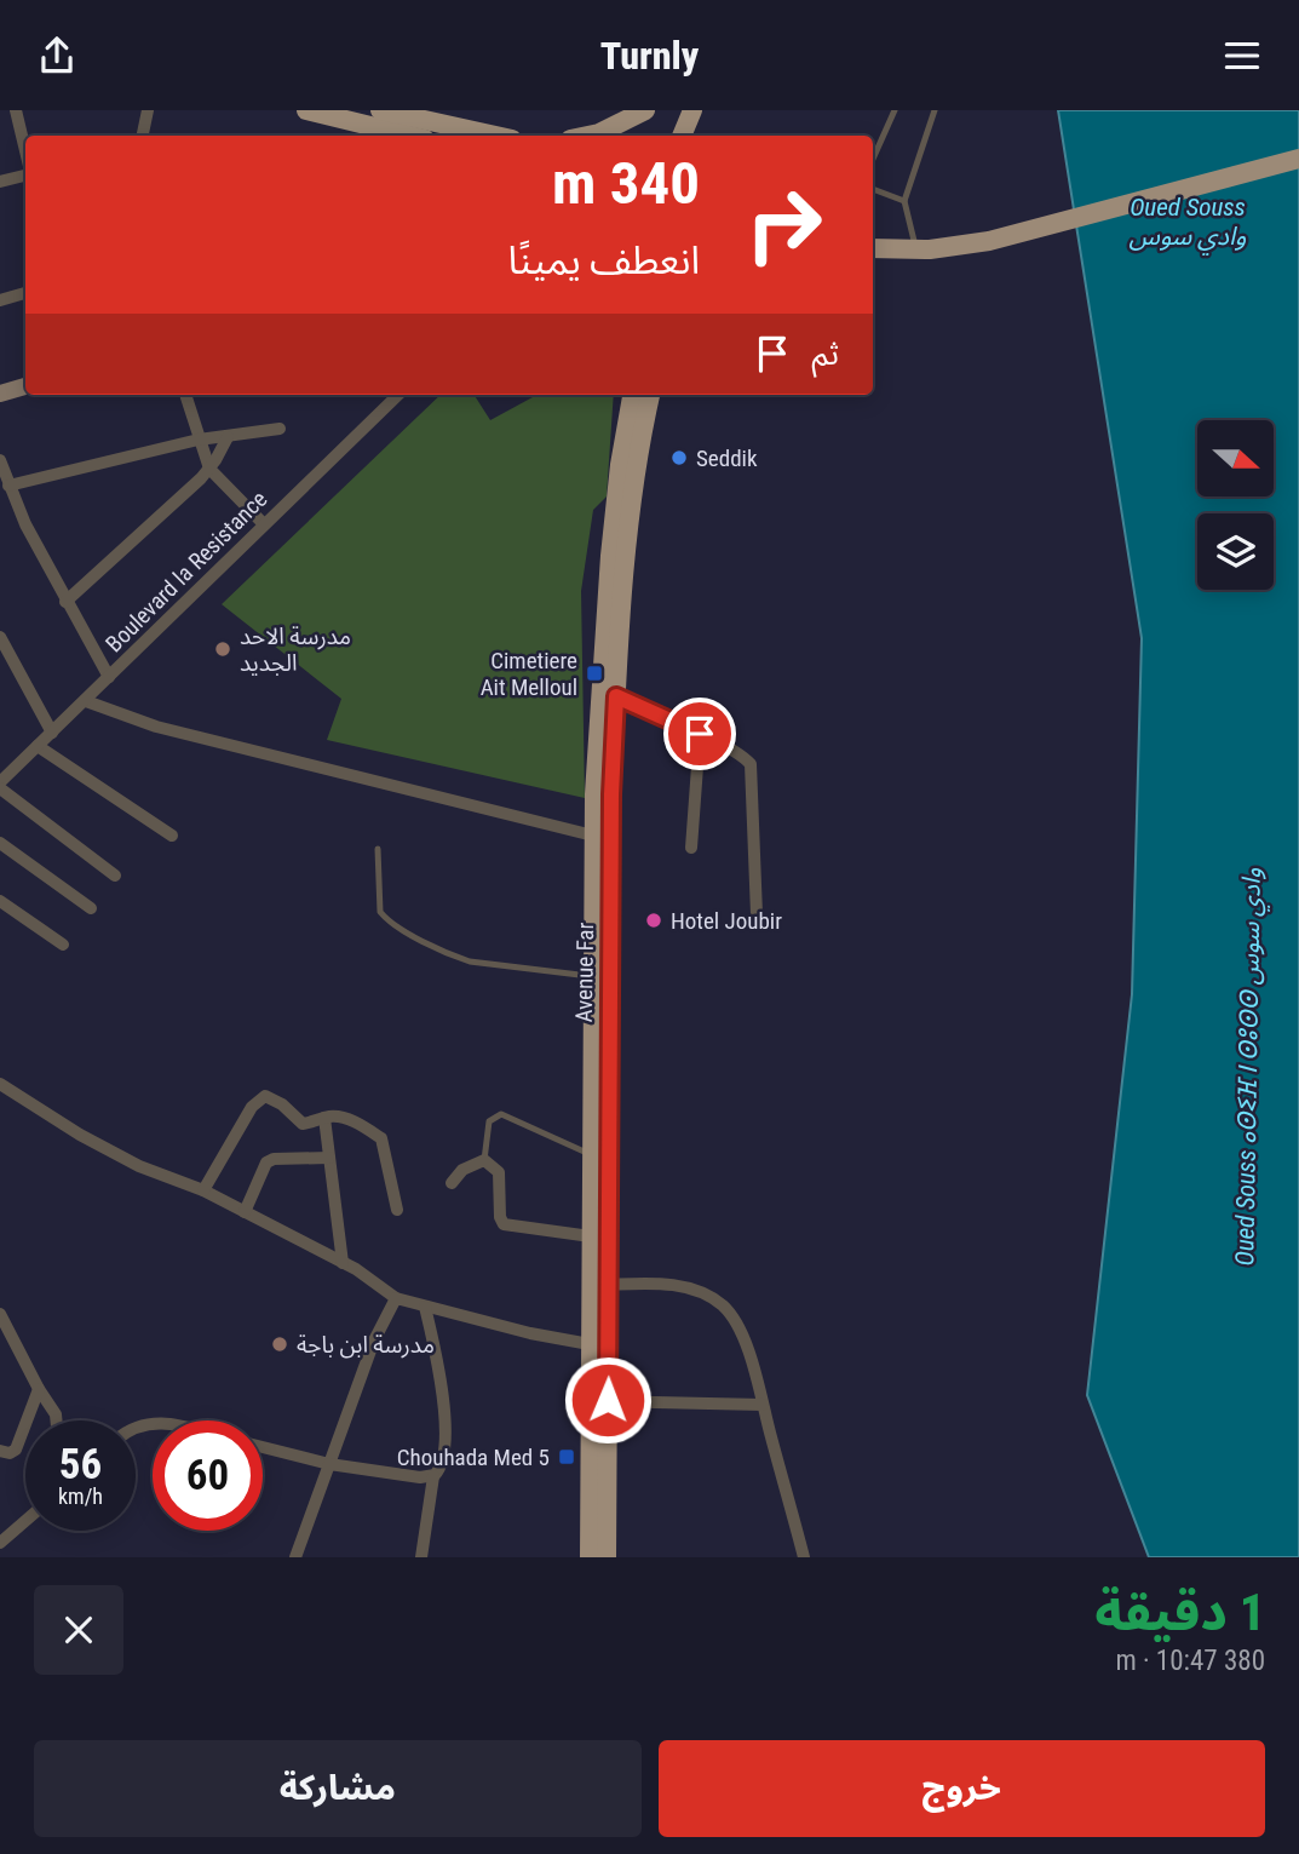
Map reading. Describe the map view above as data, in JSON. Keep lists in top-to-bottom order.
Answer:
{
  "streets": {
    "main road": ["Avenue Far"],
    "street": ["Boulevard la Resistance"]
  },
  "water": ["Oued Souss وادي سوس", "Oued Souss ⴰⵙⵉⴼ ⵏ ⵙⵓⵙⵙ وادي سوس"],
  "places": {
    "other": [
      "Seddik",
      "مدرسة الاحد الجديد",
      "Hotel Joubir",
      "مدرسة ابن باجة"
    ],
    "transit": ["Cimetiere Ait Melloul", "Chouhada Med 5"]
  },
  "north": "right",
  "page": {
    "header": "Turnly",
    "turn": ["340 m", "انعطف يمينًا"],
    "then": "ثم",
    "speed": "56 km/h",
    "limit": "60",
    "heading": ["1 دقيقة", "380 m · 10:47"],
    "buttons": ["خروج", "مشاركة"]
  }
}
